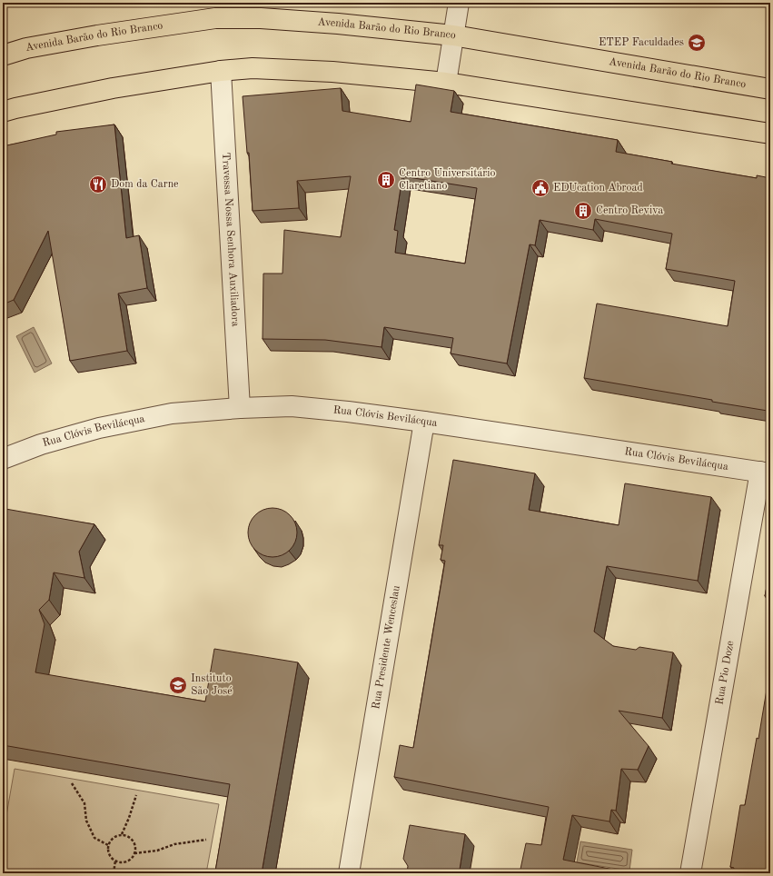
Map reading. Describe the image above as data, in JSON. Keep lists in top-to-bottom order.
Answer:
{
  "streets": {
    "main road": ["Avenida Barão do Rio Branco"],
    "street": [
      "Travessa Nossa Senhora Auxiliadora",
      "Rua Clóvis Bevilácqua",
      "Rua Presidente Wenceslau",
      "Rua Pio Doze"
    ]
  },
  "crossings": [
    ["Travessa Nossa Senhora Auxiliadora", "Rua Clóvis Bevilácqua"],
    ["Rua Clóvis Bevilácqua", "Rua Presidente Wenceslau"],
    ["Rua Clóvis Bevilácqua", "Rua Pio Doze"]
  ],
  "places": {
    "school or university": ["ETEP Faculdades", "Instituto São José"],
    "building": ["Centro Universitário Claretiano", "Centro Reviva"],
    "restaurant": ["Dom da Carne"],
    "public building": ["EDUcation Abroad"]
  }
}
